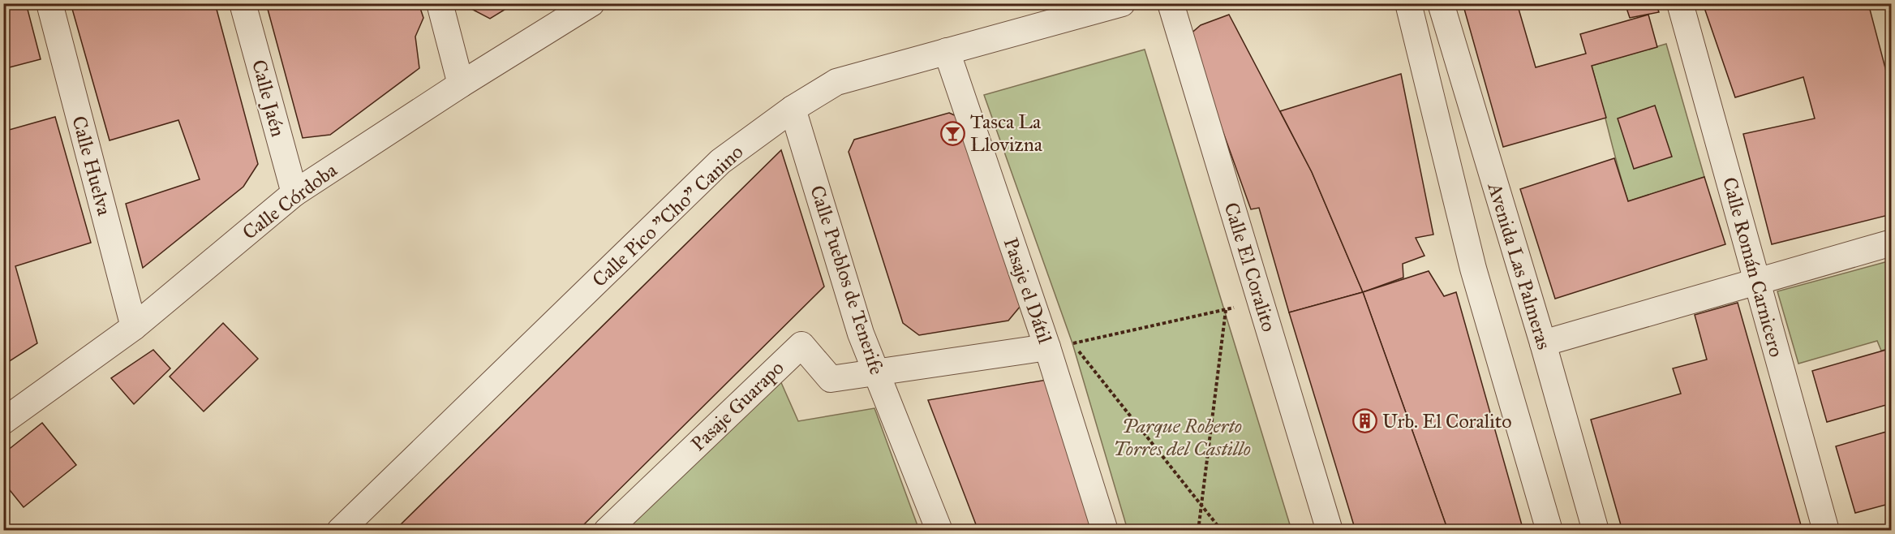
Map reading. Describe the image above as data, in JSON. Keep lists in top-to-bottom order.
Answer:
{
  "streets": {
    "street": [
      "Calle Jaén",
      "Calle Huelva",
      "Calle Córdoba",
      "Calle Pico \"Cho\" Canino",
      "Avenida Las Palmeras",
      "Calle El Coralito",
      "Calle Román Carnicero",
      "Calle Pueblos de Tenerife",
      "Pasaje el Dátil",
      "Pasaje Guarapo"
    ]
  },
  "crossings": [
    ["Calle Jaén", "Calle Córdoba"],
    ["Calle Huelva", "Calle Córdoba"],
    ["Calle Pico \"Cho\" Canino", "Calle Pueblos de Tenerife"],
    ["Calle Pico \"Cho\" Canino", "Pasaje el Dátil"],
    ["Calle Pueblos de Tenerife", "Pasaje Guarapo"]
  ],
  "parks": ["Parque Roberto Torres del Castillo"],
  "places": {
    "bar": ["Tasca La Llovizna"],
    "building": ["Urb. El Coralito"]
  }
}
